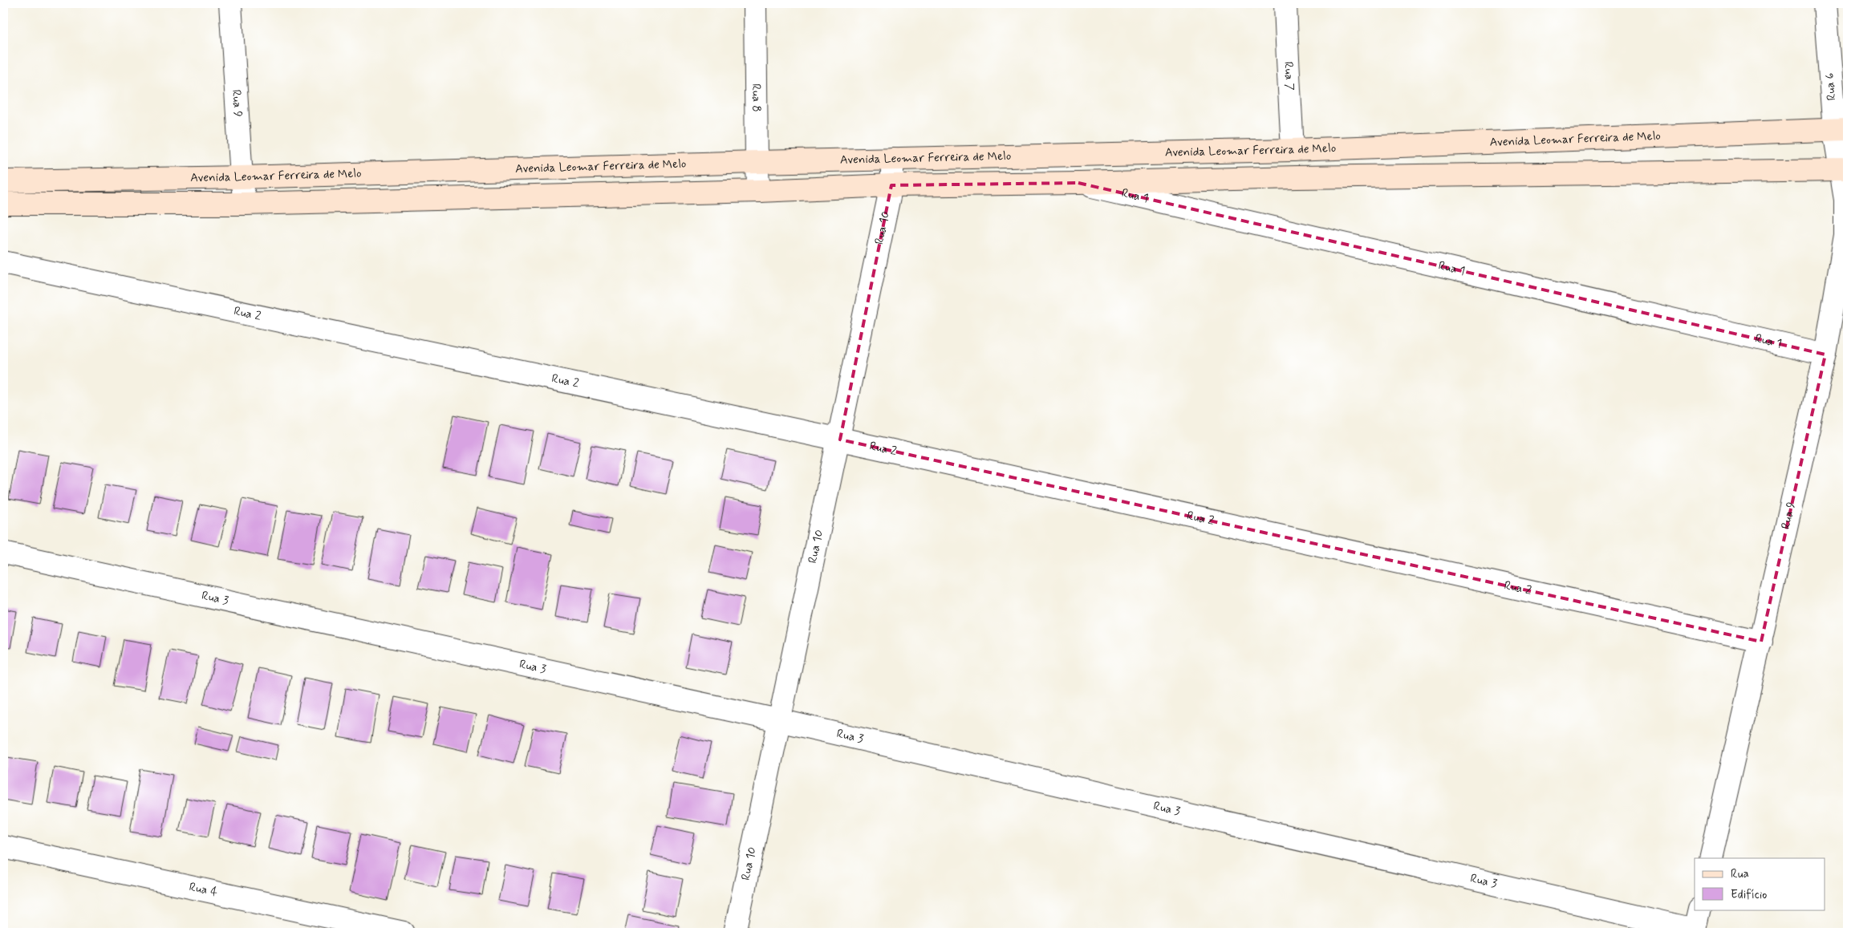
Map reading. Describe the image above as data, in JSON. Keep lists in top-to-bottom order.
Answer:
{
  "streets": {
    "street": [
      "Rua 7",
      "Rua 6",
      "Rua 8",
      "Rua 9",
      "Avenida Leomar Ferreira de Melo",
      "Rua 1",
      "Rua 10",
      "Rua 2",
      "Rua 3",
      "Rua 4"
    ]
  },
  "crossings": [
    ["Rua 7", "Avenida Leomar Ferreira de Melo"],
    ["Rua 6", "Rua 9"],
    ["Rua 6", "Avenida Leomar Ferreira de Melo"],
    ["Rua 8", "Avenida Leomar Ferreira de Melo"],
    ["Rua 9", "Avenida Leomar Ferreira de Melo"],
    ["Rua 9", "Rua 1"],
    ["Rua 9", "Rua 2"],
    ["Avenida Leomar Ferreira de Melo", "Rua 10"],
    ["Rua 10", "Rua 2"],
    ["Rua 10", "Rua 3"]
  ],
  "legend": ["Rua", "Edifício"]
}
